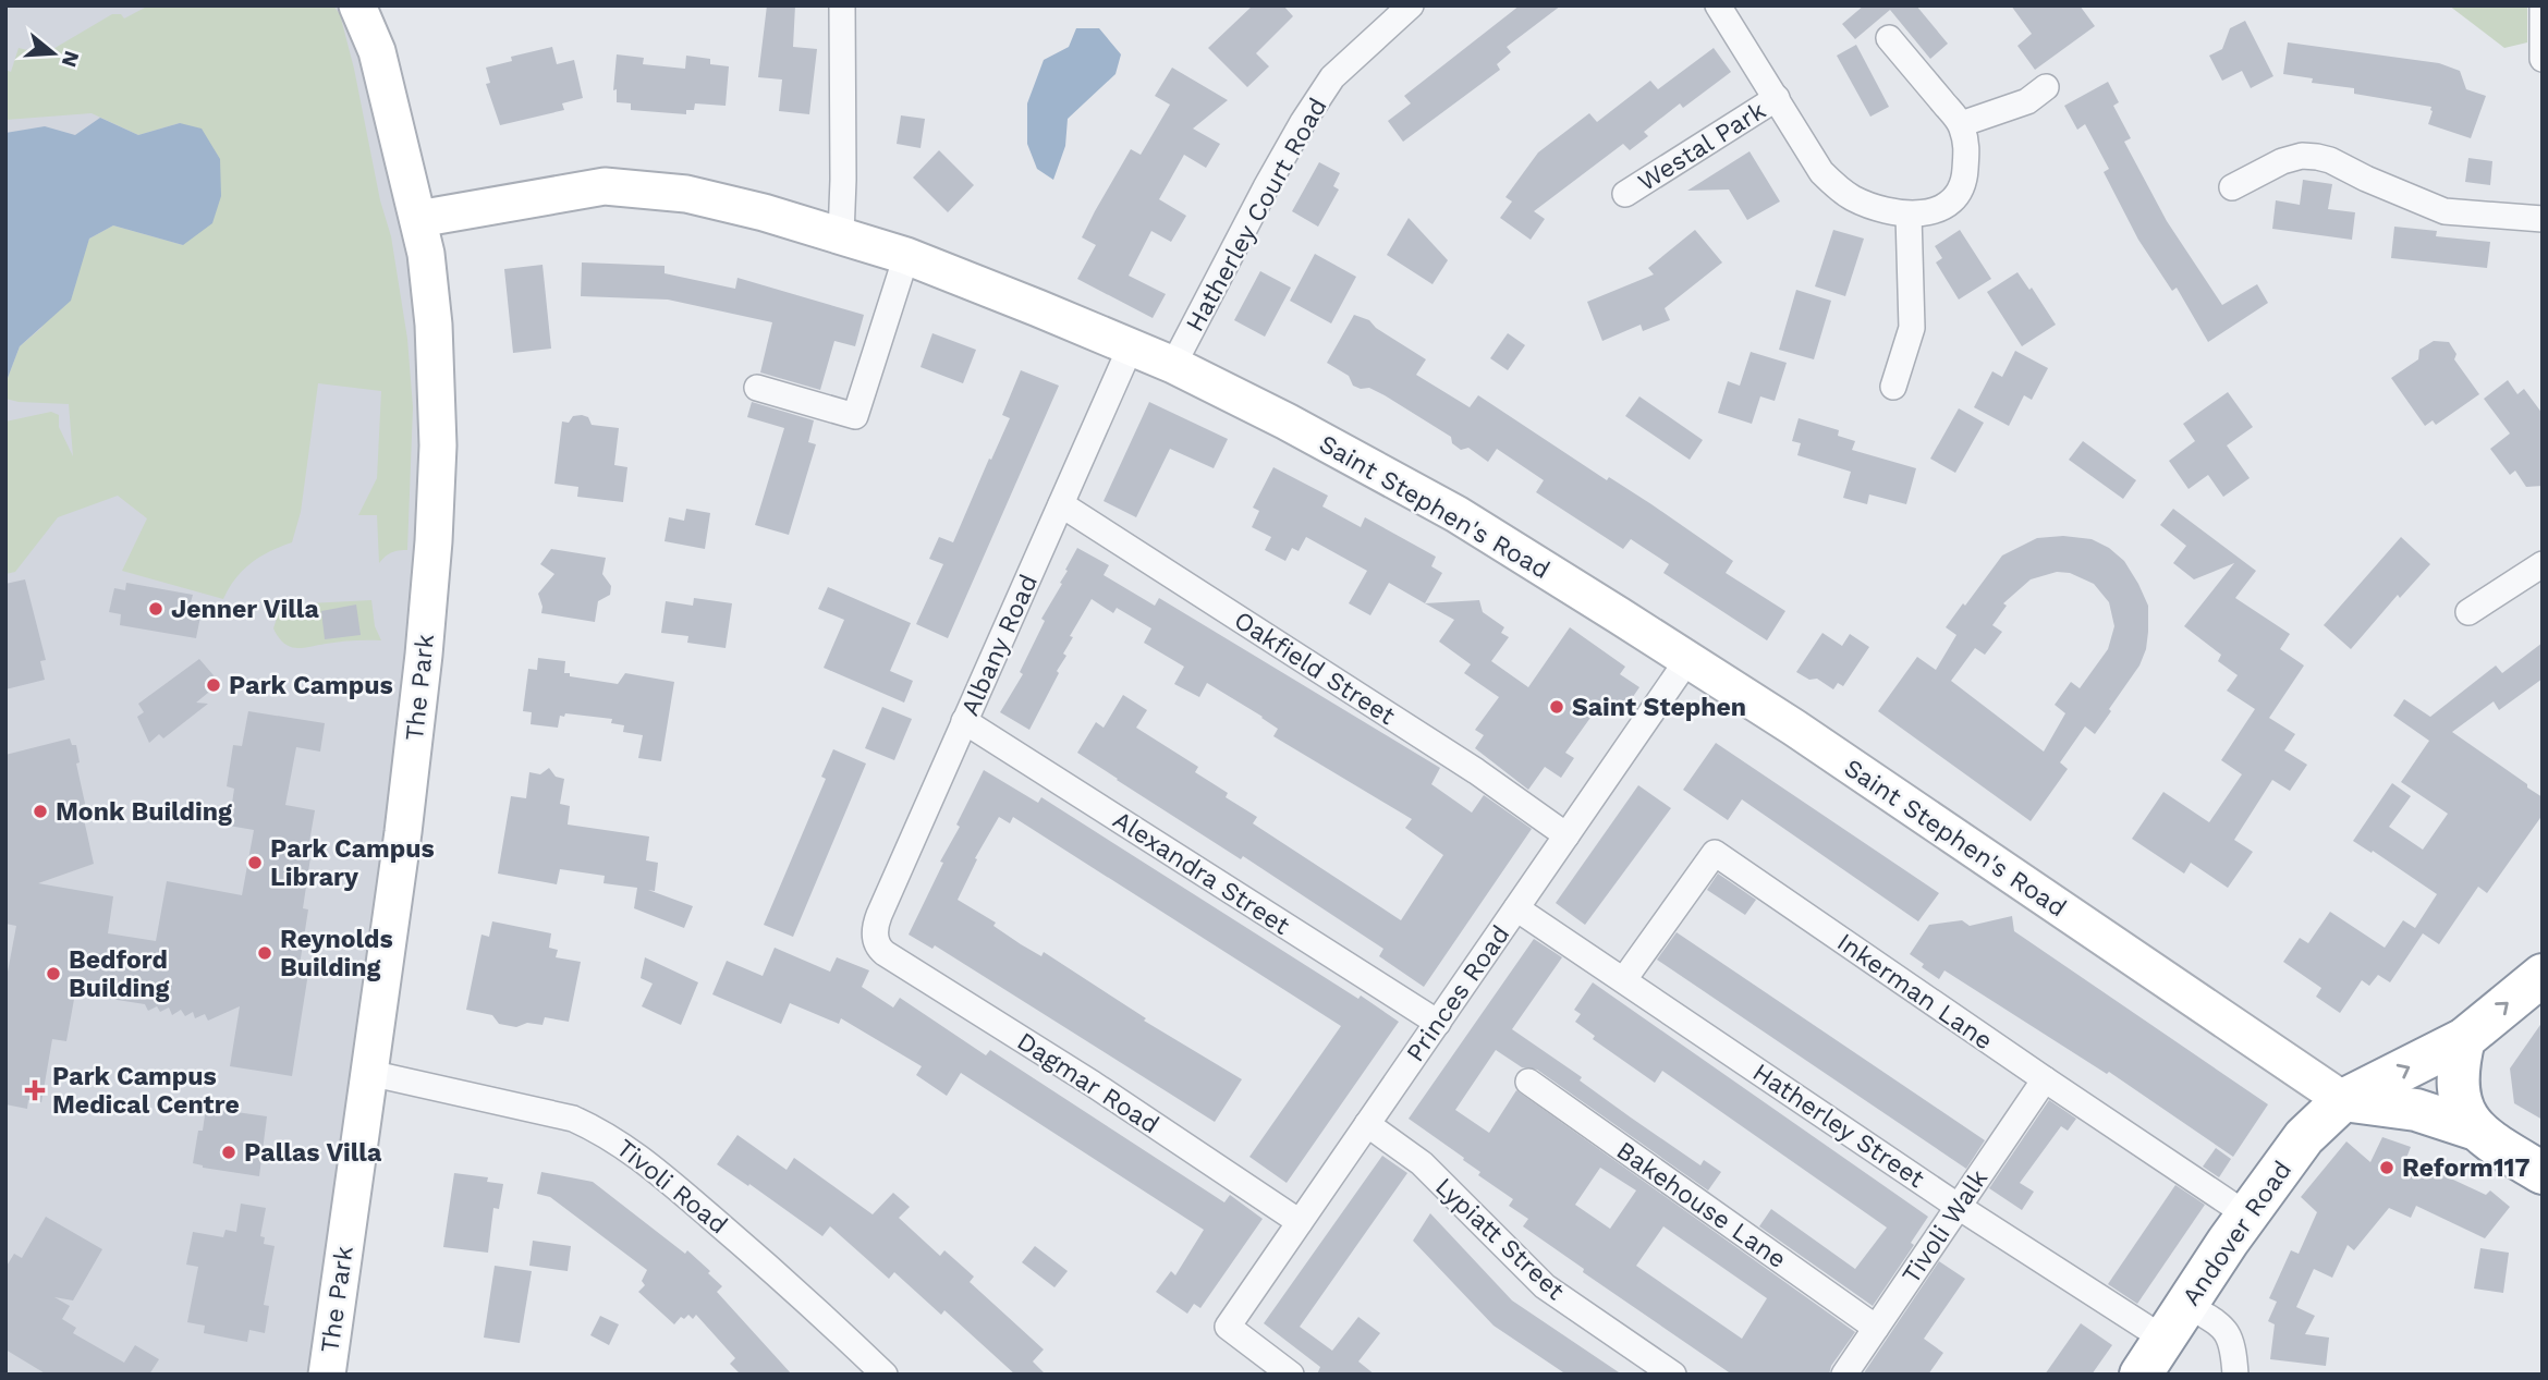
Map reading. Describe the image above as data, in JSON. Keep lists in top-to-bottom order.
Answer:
{
  "streets": {
    "highway": ["Andover Road"],
    "street": [
      "Westal Park",
      "Hatherley Court Road",
      "Saint Stephen's Road",
      "Albany Road",
      "Oakfield Street",
      "The Park",
      "Alexandra Street",
      "Inkerman Lane",
      "Princes Road",
      "Dagmar Road",
      "Hatherley Street",
      "Tivoli Road",
      "Bakehouse Lane",
      "Tivoli Walk",
      "Lypiatt Street"
    ]
  },
  "crossings": [
    ["Hatherley Court Road", "Saint Stephen's Road"],
    ["Saint Stephen's Road", "Albany Road"],
    ["Saint Stephen's Road", "The Park"],
    ["Saint Stephen's Road", "Princes Road"],
    ["Saint Stephen's Road", "Andover Road"],
    ["Albany Road", "Oakfield Street"],
    ["Albany Road", "Alexandra Street"],
    ["Albany Road", "Dagmar Road"],
    ["Oakfield Street", "Princes Road"],
    ["The Park", "Tivoli Road"],
    ["Alexandra Street", "Princes Road"],
    ["Inkerman Lane", "Hatherley Street"],
    ["Inkerman Lane", "Tivoli Walk"],
    ["Inkerman Lane", "Andover Road"],
    ["Princes Road", "Dagmar Road"],
    ["Princes Road", "Hatherley Street"],
    ["Princes Road", "Lypiatt Street"],
    ["Hatherley Street", "Tivoli Walk"],
    ["Hatherley Street", "Andover Road"],
    ["Bakehouse Lane", "Tivoli Walk"]
  ],
  "one_way": ["Andover Road"],
  "places": {
    "other": [
      "Jenner Villa",
      "Park Campus",
      "Saint Stephen",
      "Monk Building",
      "Park Campus Library",
      "Reynolds Building",
      "Bedford Building",
      "Pallas Villa",
      "Reform117"
    ],
    "health": ["Park Campus Medical Centre"]
  },
  "north": "right"
}
